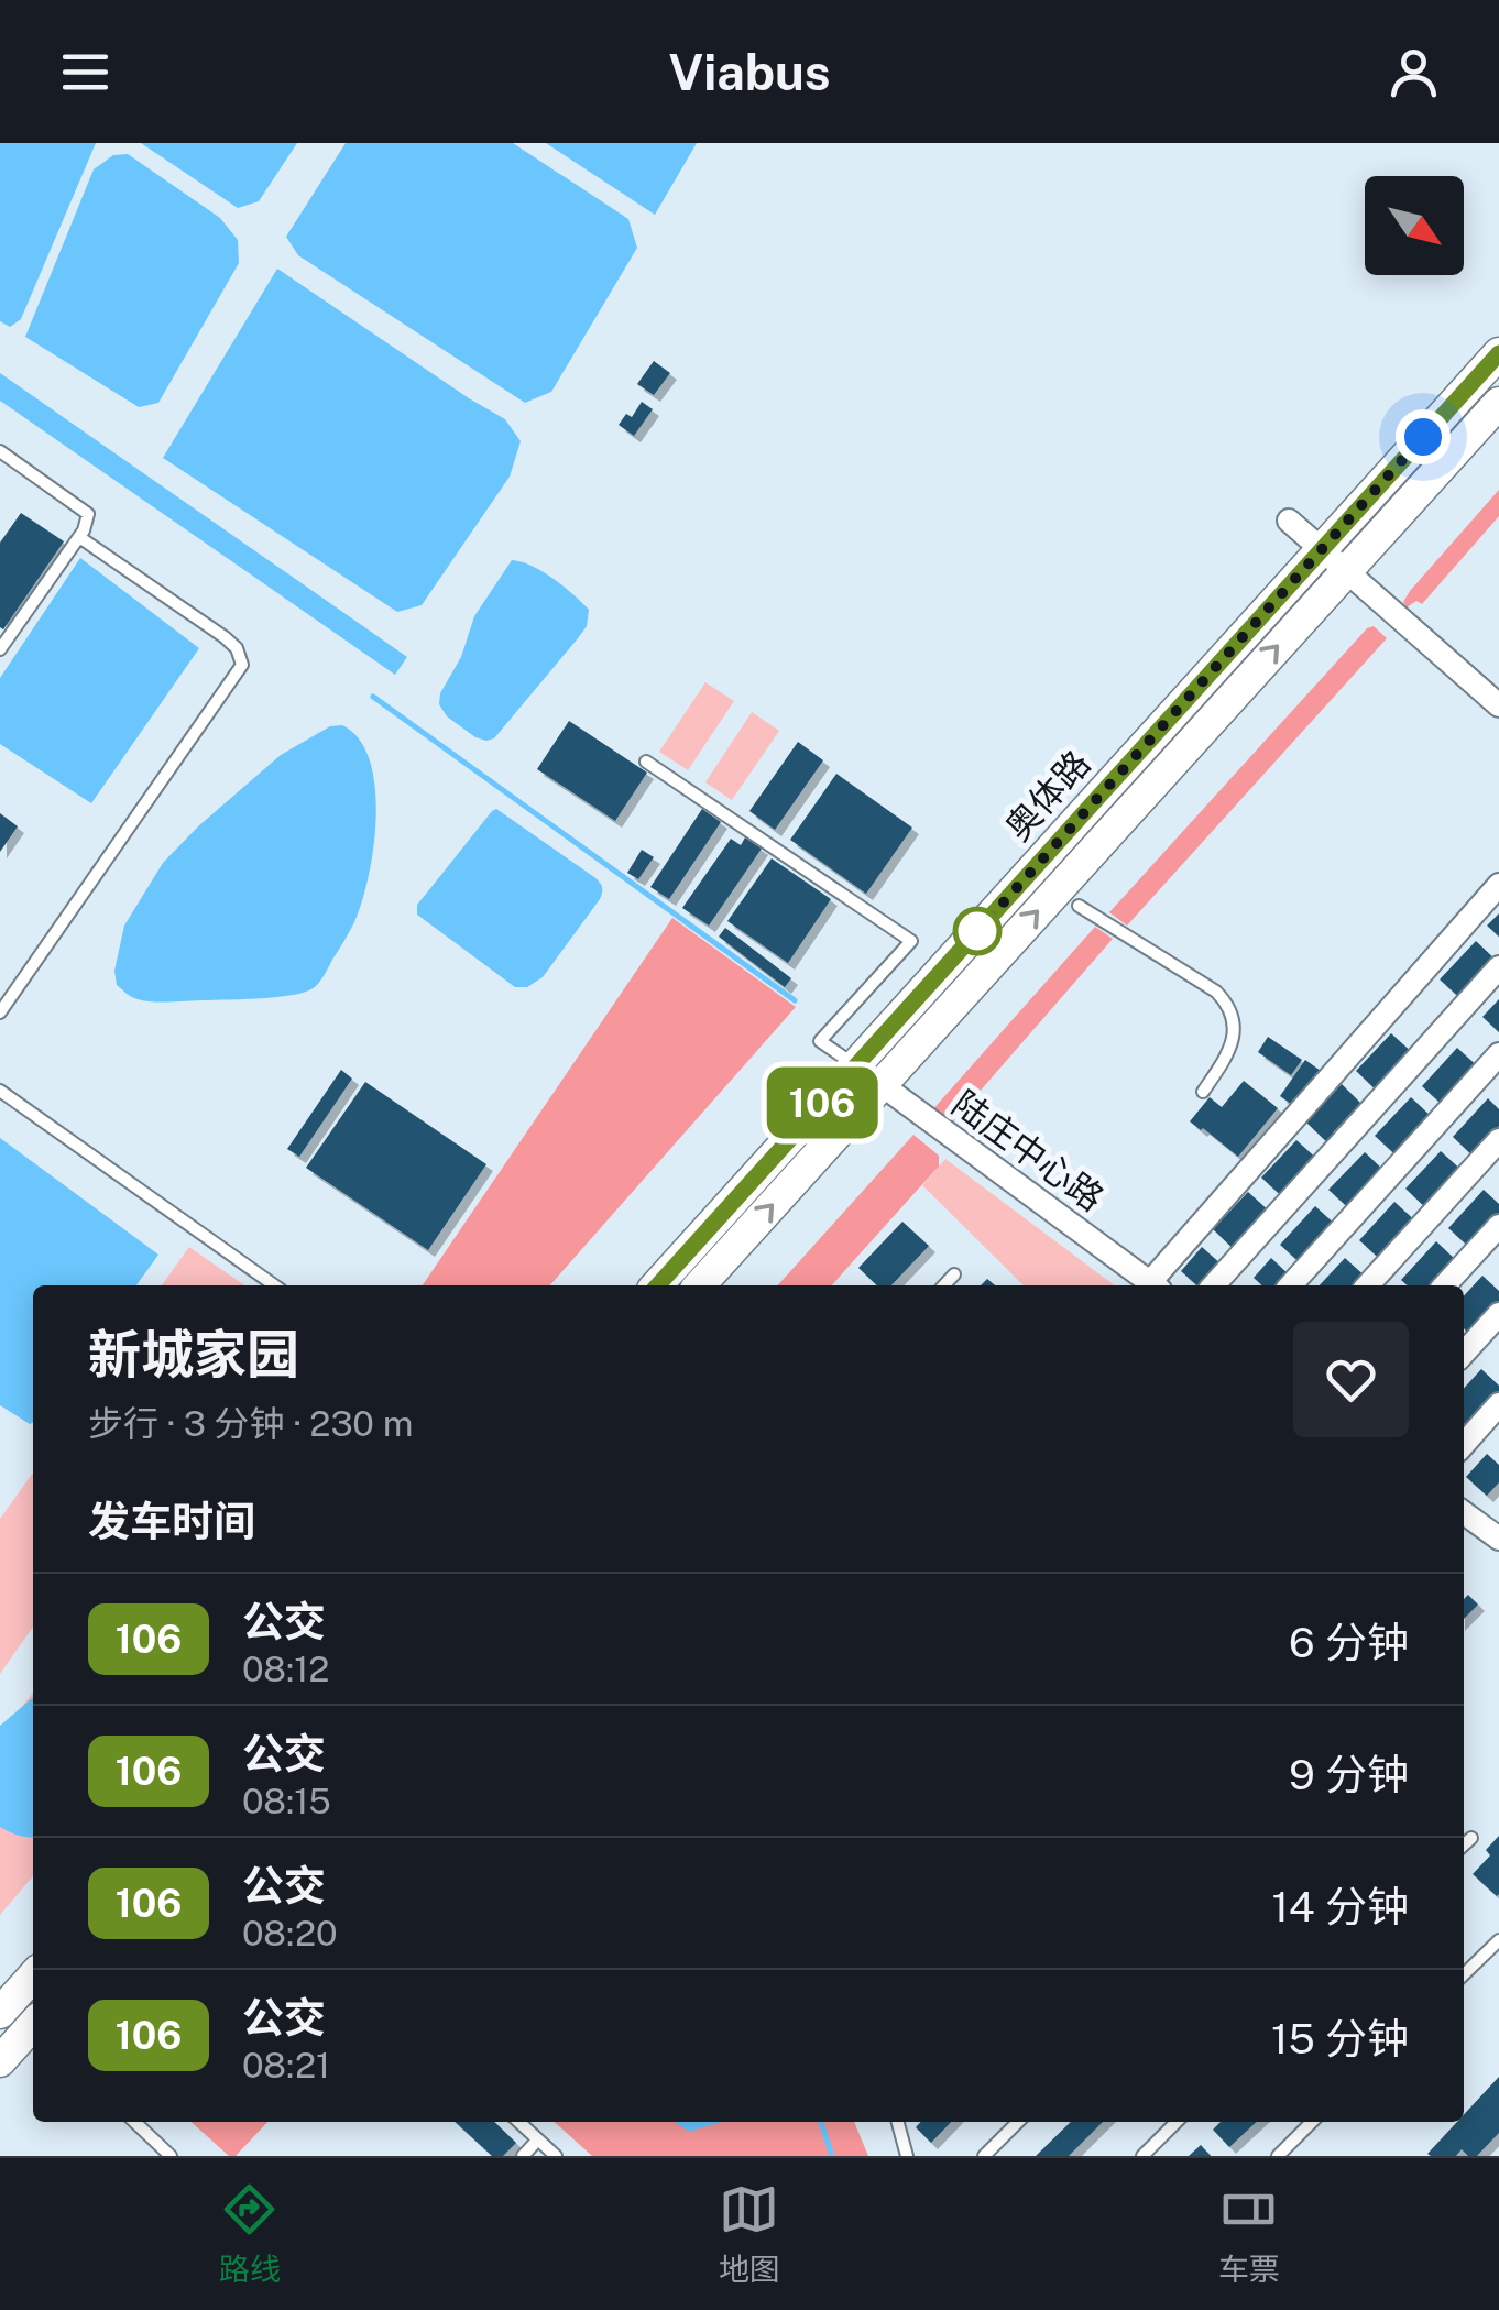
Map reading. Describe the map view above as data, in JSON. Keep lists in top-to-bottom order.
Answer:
{
  "streets": {
    "main road": ["奥体路"],
    "street": ["陆庄中心路"]
  },
  "crossings": [
    ["奥体路", "陆庄中心路"]
  ],
  "lines": ["bus line 106"],
  "north": "bottom right",
  "page": {
    "header": "Viabus",
    "on_map": "106",
    "heading": [
      ["新城家园", "步行 · 3 分钟 · 230 m"],
      "发车时间"
    ],
    "list": [
      {
        "mark": "106",
        "name": "公交",
        "note": "08:12",
        "value": "6 分钟"
      },
      {
        "mark": "106",
        "name": "公交",
        "note": "08:15",
        "value": "9 分钟"
      },
      {
        "mark": "106",
        "name": "公交",
        "note": "08:20",
        "value": "14 分钟"
      },
      {
        "mark": "106",
        "name": "公交",
        "note": "08:21",
        "value": "15 分钟"
      }
    ],
    "tabs": ["路线", "地图", "车票"]
  }
}
